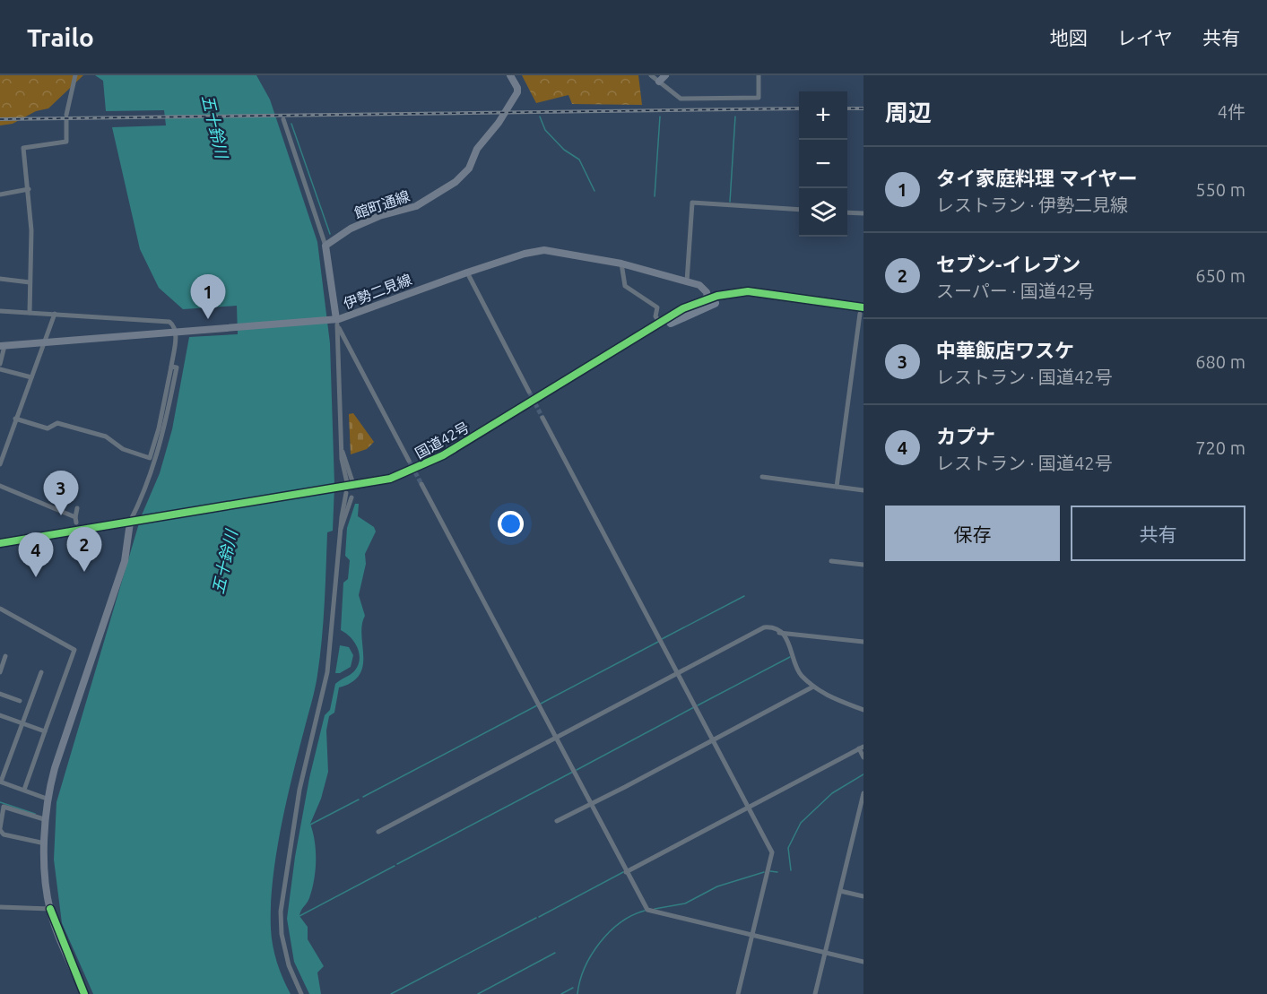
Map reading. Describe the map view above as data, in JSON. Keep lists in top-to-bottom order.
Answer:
{
  "streets": {
    "highway": ["国道42号"],
    "main road": ["館町通線", "伊勢二見線"]
  },
  "crossings": [
    ["伊勢二見線", "国道42号"]
  ],
  "water": ["五十鈴川"],
  "page": {
    "header": "Trailo",
    "nav": ["地図", "レイヤ", "共有"],
    "heading": ["周辺", "4件"],
    "map_buttons": ["+", "−"],
    "list": [
      {
        "mark": "1",
        "name": "タイ家庭料理 マイヤー",
        "note": "レストラン · 伊勢二見線",
        "value": "550 m"
      },
      {
        "mark": "2",
        "name": "セブン-イレブン",
        "note": "スーパー · 国道42号",
        "value": "650 m"
      },
      {
        "mark": "3",
        "name": "中華飯店ワスケ",
        "note": "レストラン · 国道42号",
        "value": "680 m"
      },
      {
        "mark": "4",
        "name": "カプナ",
        "note": "レストラン · 国道42号",
        "value": "720 m"
      }
    ],
    "pins": [
      "1",
      "3",
      "2",
      "4"
    ],
    "buttons": ["保存", "共有"]
  }
}
